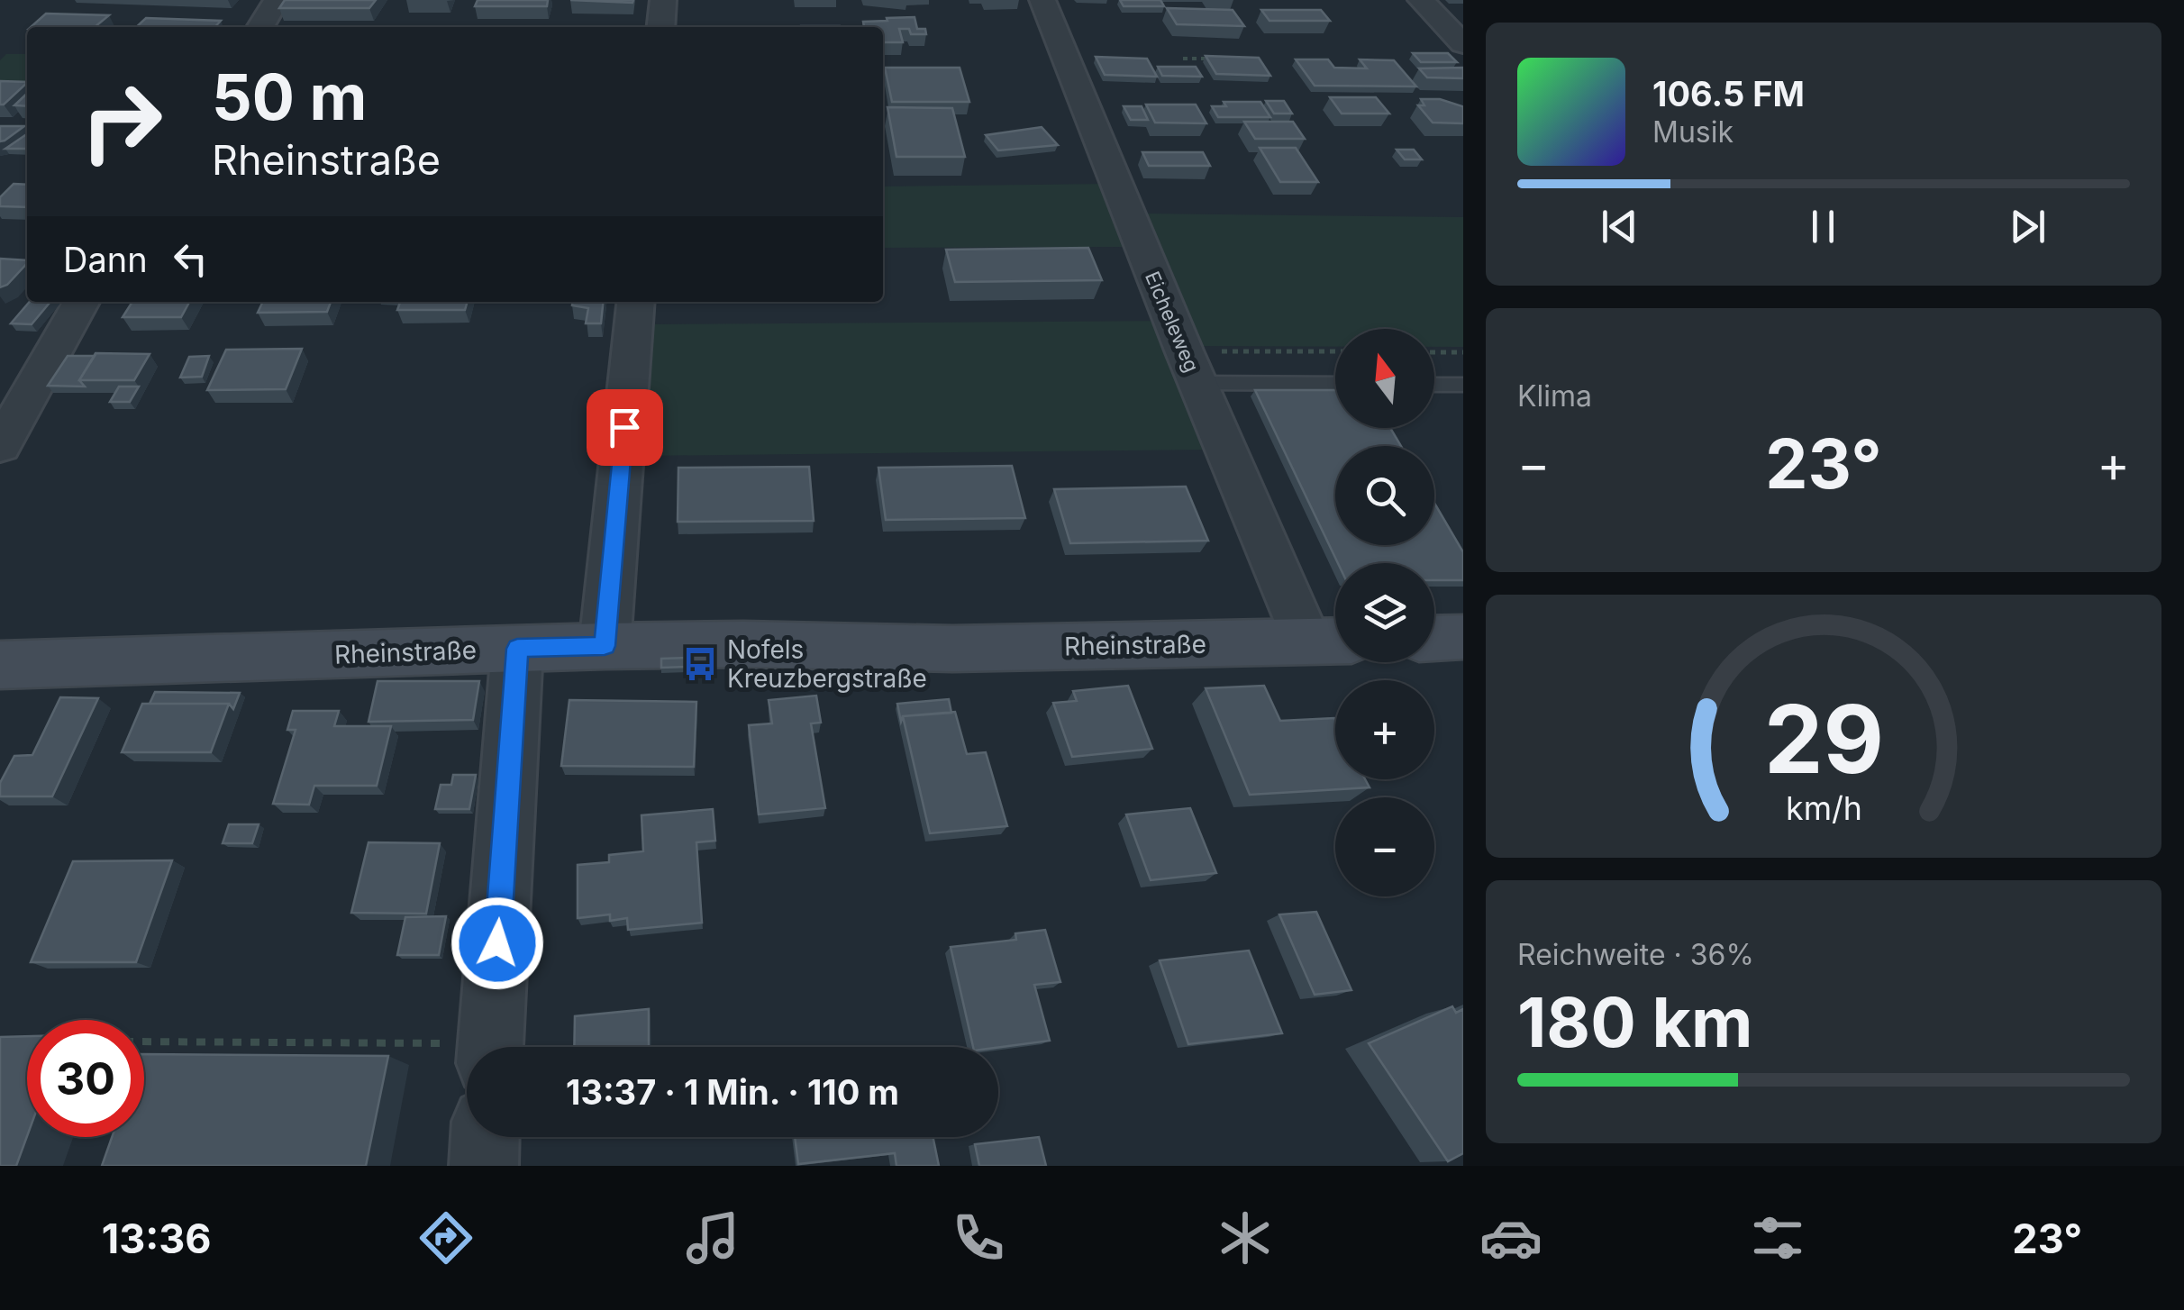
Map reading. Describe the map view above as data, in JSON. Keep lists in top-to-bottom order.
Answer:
{
  "streets": {
    "main road": ["Rheinstraße"],
    "street": ["Eicheleweg"]
  },
  "crossings": [
    ["Eicheleweg", "Rheinstraße"]
  ],
  "places": {
    "bus stop": ["Nofels Kreuzbergstraße"]
  },
  "north": "top",
  "page": {
    "turn": ["50 m", "Rheinstraße"],
    "song": ["106.5 FM", "Musik"],
    "then": "Dann",
    "tile": [
      "Klima",
      ["Reichweite · 36%", "180 km"]
    ],
    "map_buttons": ["+", "−"],
    "heat": ["−", "23°", "+"],
    "limit": "30",
    "trip": "13:37 · 1 Min. · 110 m",
    "tabs": ["13:36", "23°"],
    "gauge": ["29", "km/h"]
  }
}
